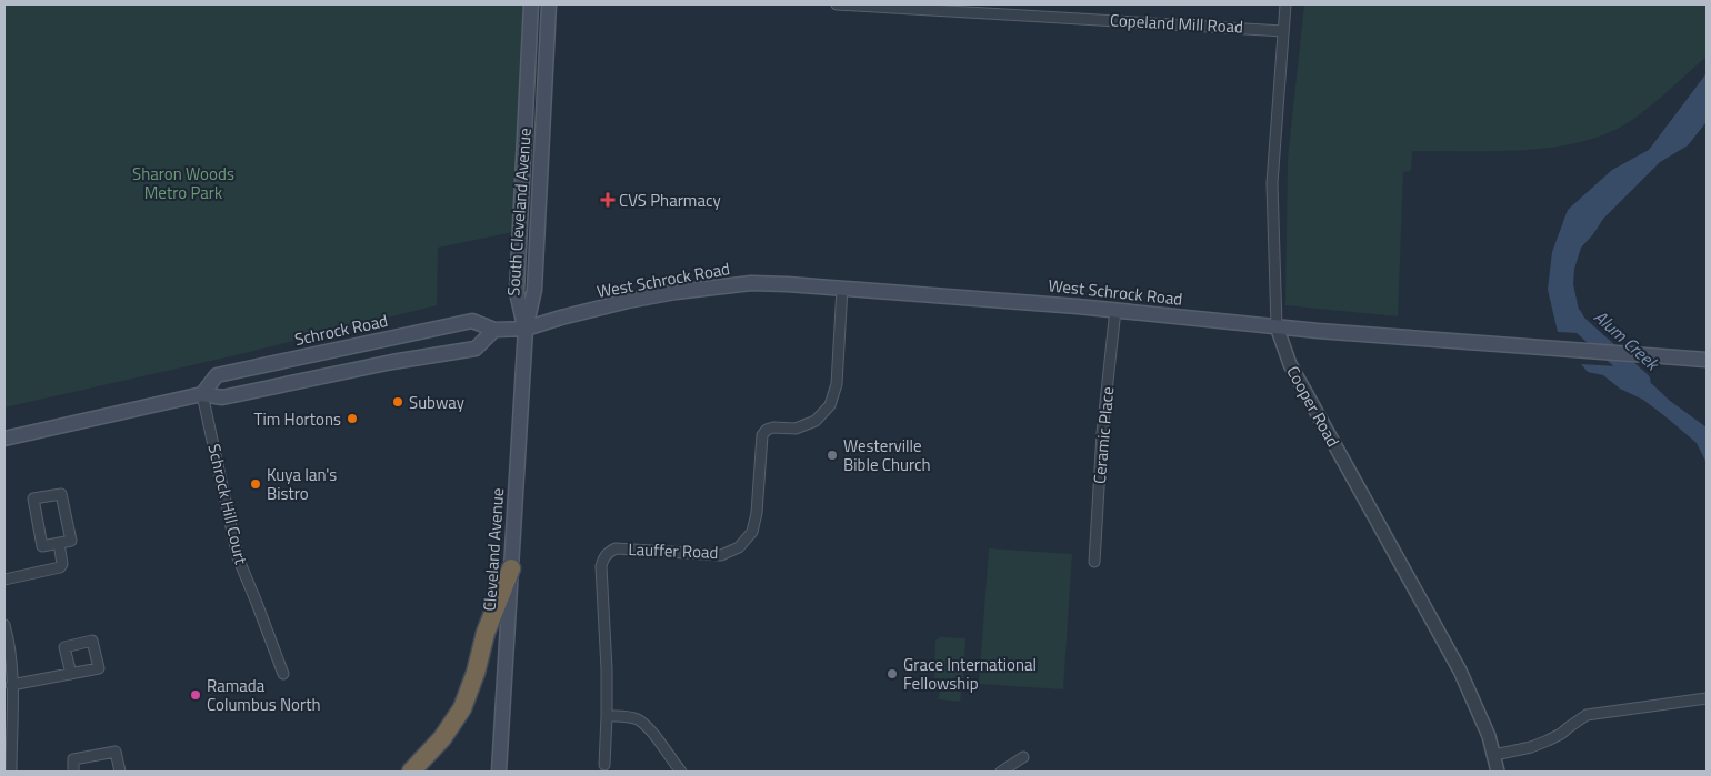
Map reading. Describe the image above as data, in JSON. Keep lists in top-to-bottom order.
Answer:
{
  "streets": {
    "main road": [
      "South Cleveland Avenue",
      "West Schrock Road",
      "Schrock Road",
      "Cleveland Avenue"
    ],
    "street": [
      "Copeland Mill Road",
      "Cooper Road",
      "Ceramic Place",
      "Schrock Hill Court",
      "Lauffer Road"
    ]
  },
  "crossings": [
    ["Copeland Mill Road", "Cooper Road"],
    ["South Cleveland Avenue", "West Schrock Road"],
    ["South Cleveland Avenue", "Schrock Road"],
    ["South Cleveland Avenue", "Cleveland Avenue"],
    ["West Schrock Road", "Schrock Road"],
    ["West Schrock Road", "Cooper Road"],
    ["West Schrock Road", "Ceramic Place"],
    ["West Schrock Road", "Cleveland Avenue"],
    ["West Schrock Road", "Lauffer Road"],
    ["Schrock Road", "Schrock Hill Court"],
    ["Schrock Road", "Cleveland Avenue"]
  ],
  "water": ["Alum Creek"],
  "parks": ["Sharon Woods Metro Park"],
  "places": {
    "health": ["CVS Pharmacy"],
    "other": [
      "Subway",
      "Tim Hortons",
      "Westerville Bible Church",
      "Kuya Ian's Bistro",
      "Grace International Fellowship",
      "Ramada Columbus North"
    ]
  }
}
